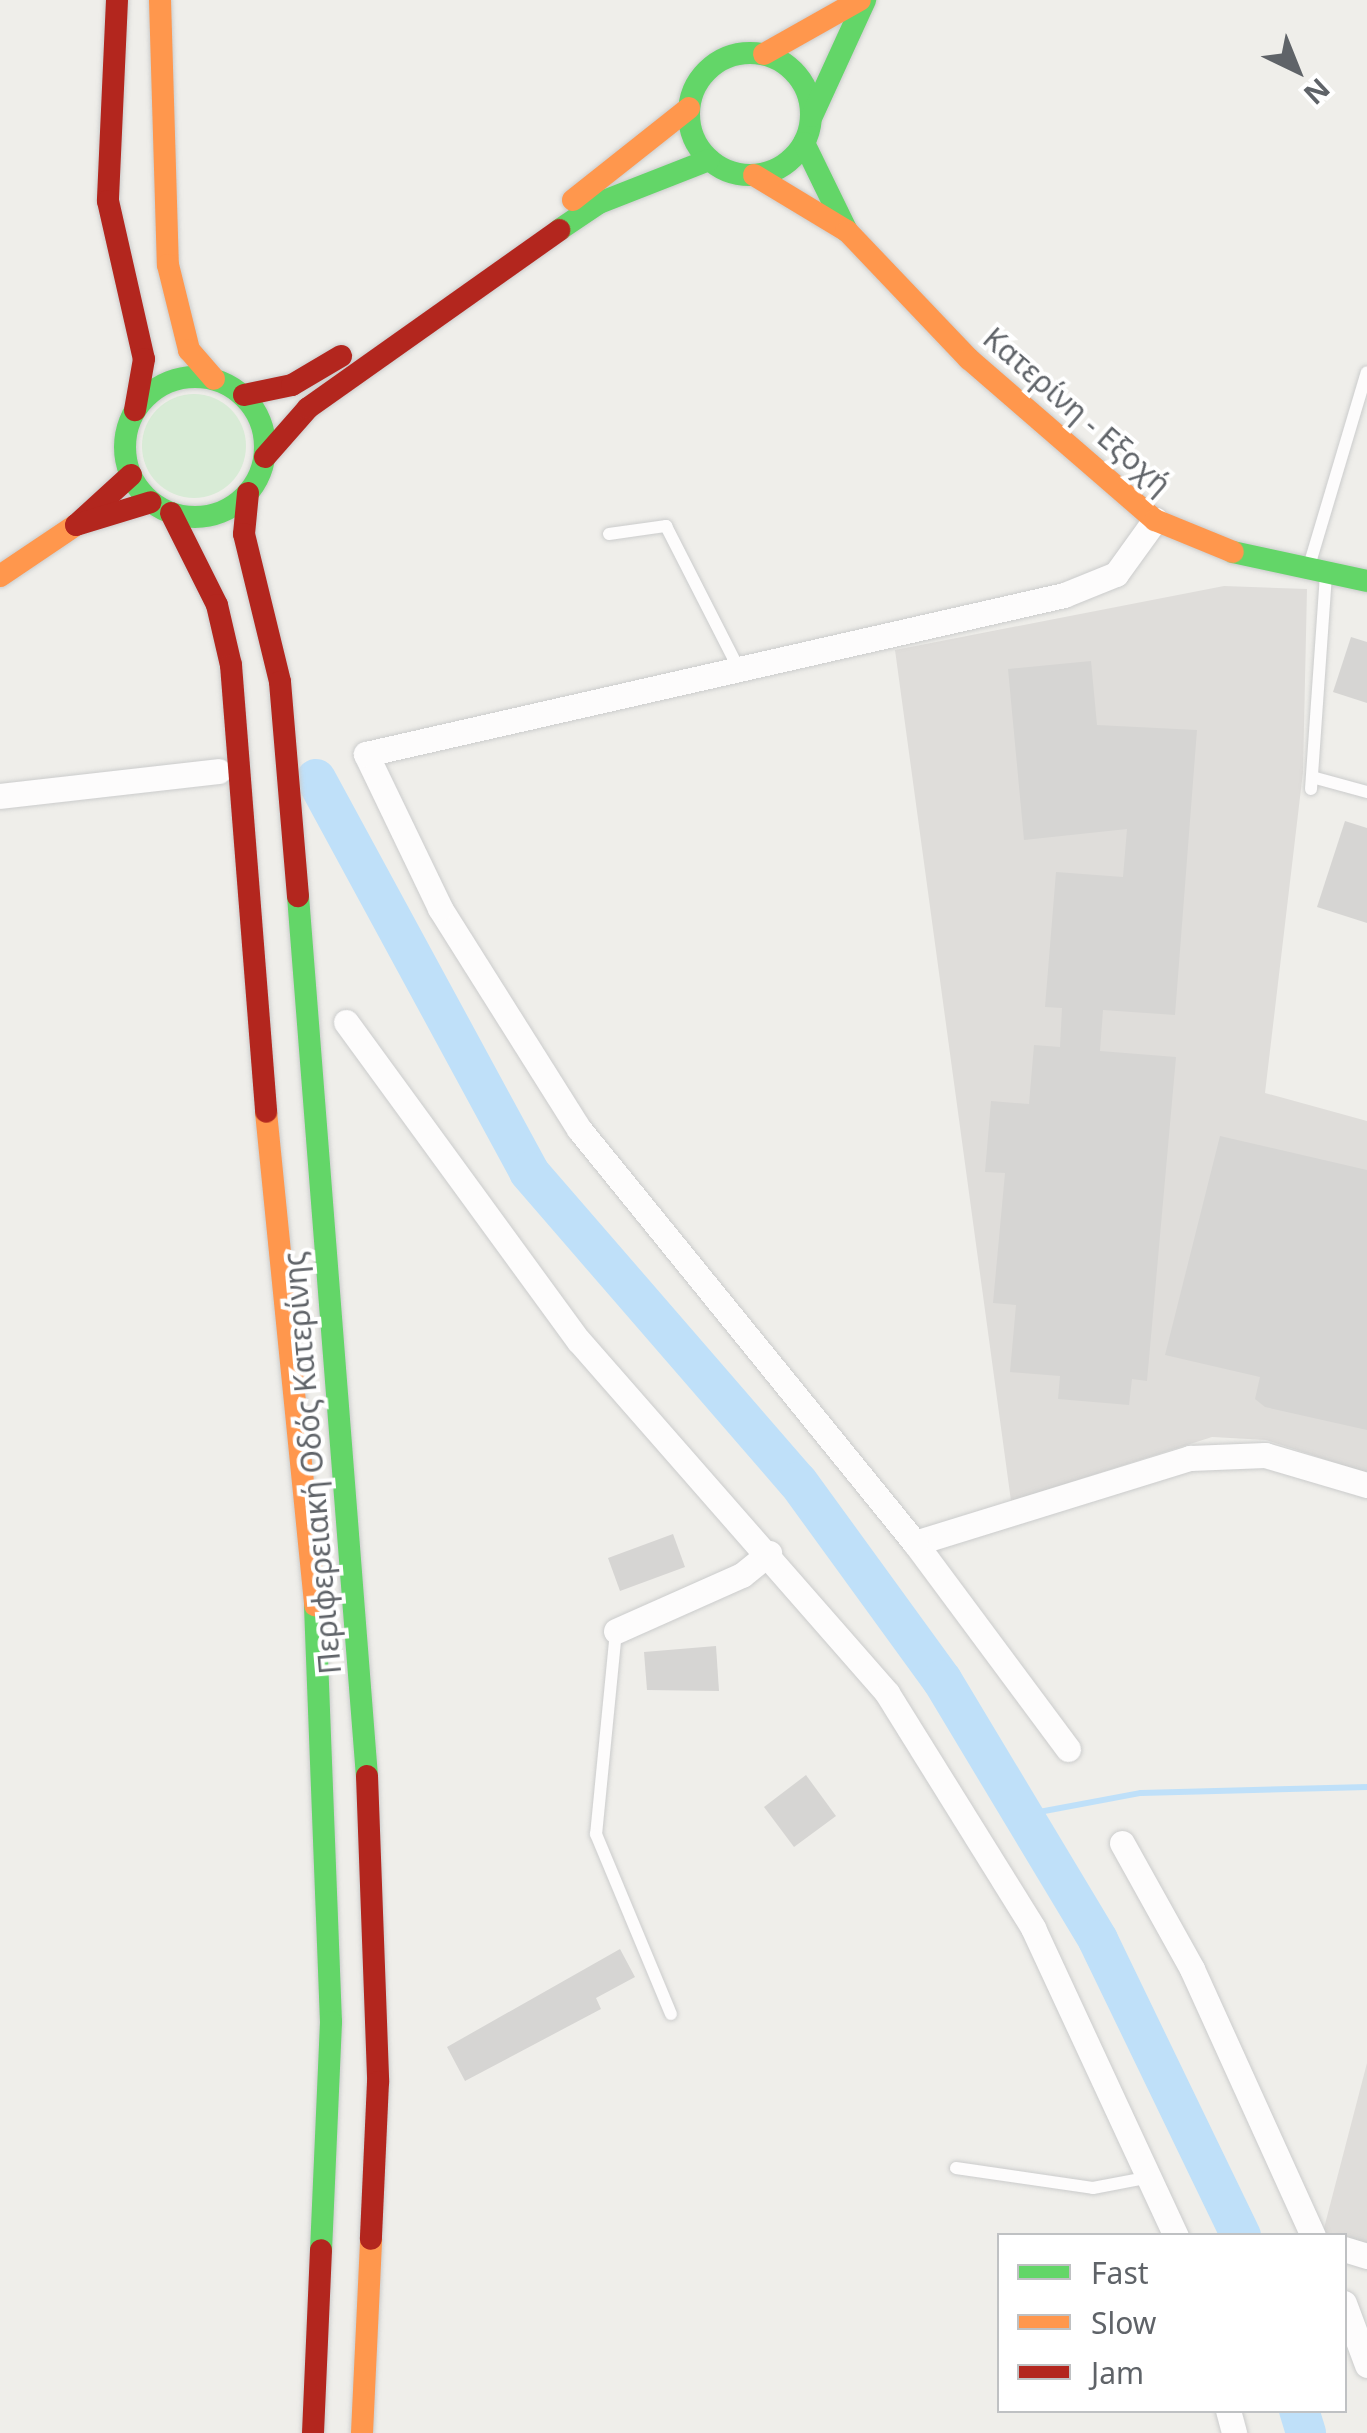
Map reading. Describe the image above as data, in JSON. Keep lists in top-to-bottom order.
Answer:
{
  "streets": {
    "main road": ["Κατερίνη - Εξοχή", "Περιφερειακή Οδός Κατερίνης"]
  },
  "legend": ["Fast", "Slow", "Jam"],
  "north": "bottom right"
}
